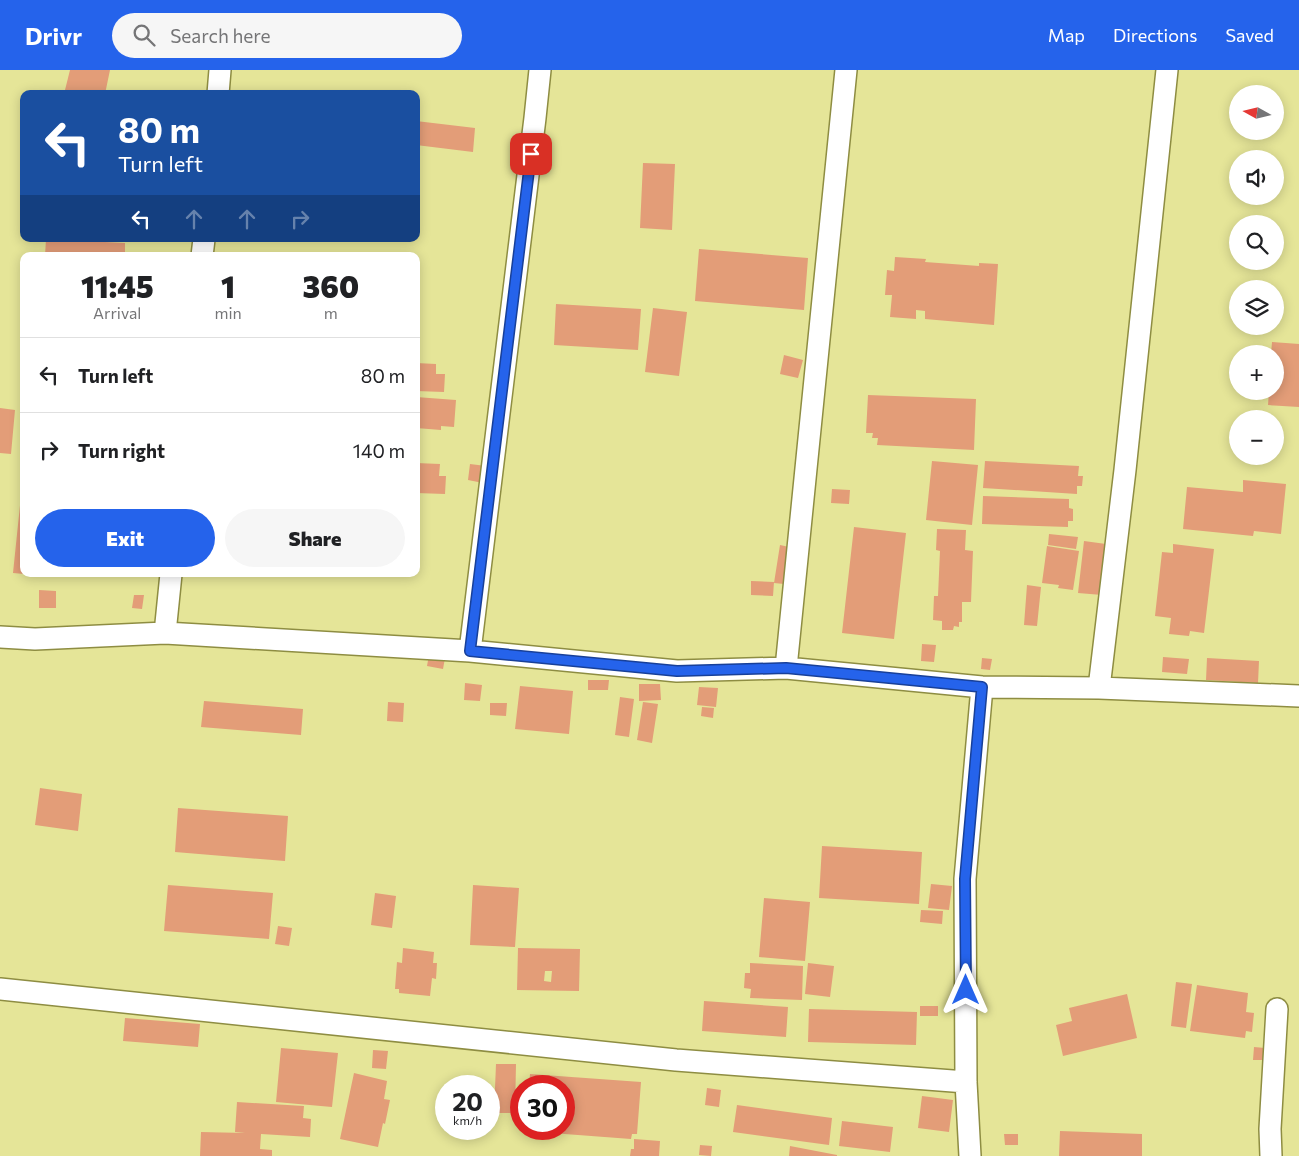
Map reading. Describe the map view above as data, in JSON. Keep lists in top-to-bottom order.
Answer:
{
  "north": "left",
  "page": {
    "header": "Drivr",
    "search": "Search here",
    "nav": ["Map", "Directions", "Saved"],
    "map_buttons": ["+", "−"],
    "turn": ["80 m", "Turn left"],
    "eta": [
      "11:45",
      "Arrival",
      "1",
      "min",
      "360",
      "m"
    ],
    "list": [
      {
        "name": "Turn left",
        "value": "80 m"
      },
      {
        "name": "Turn right",
        "value": "140 m"
      }
    ],
    "buttons": ["Exit", "Share"],
    "speed": "20 km/h",
    "limit": "30"
  }
}
